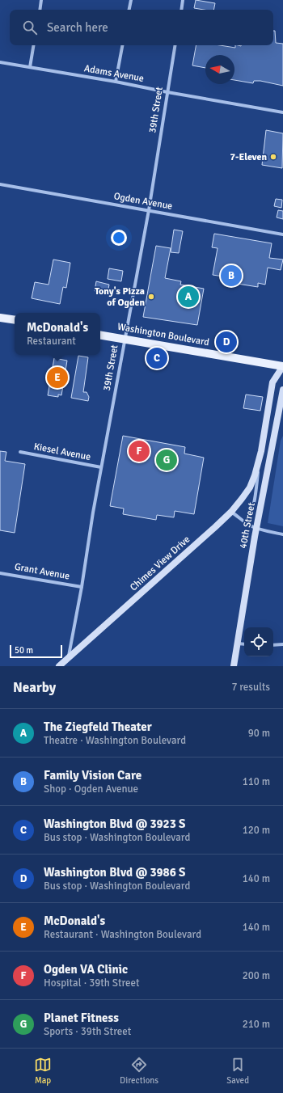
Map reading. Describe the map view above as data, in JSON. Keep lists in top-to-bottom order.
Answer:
{
  "streets": {
    "main road": ["Washington Boulevard", "40th Street", "Chimes View Drive"],
    "street": [
      "Adams Avenue",
      "39th Street",
      "Ogden Avenue",
      "Kiesel Avenue",
      "Grant Avenue"
    ]
  },
  "crossings": [
    ["Adams Avenue", "39th Street"],
    ["39th Street", "Ogden Avenue"],
    ["39th Street", "Washington Boulevard"],
    ["39th Street", "Kiesel Avenue"],
    ["39th Street", "Chimes View Drive"],
    ["39th Street", "Grant Avenue"],
    ["Washington Boulevard", "40th Street"],
    ["40th Street", "Chimes View Drive"]
  ],
  "places": ["7-Eleven", "Tony's Pizza of Ogden"],
  "scale_bar": "50 m",
  "north": "left",
  "page": {
    "search": "Search here",
    "pins": [
      "B",
      "A",
      "D",
      "C",
      "E",
      "F",
      "G"
    ],
    "popup": ["McDonald's", "Restaurant"],
    "scale": "50 m",
    "heading": ["Nearby", "7 results"],
    "list": [
      {
        "mark": "A",
        "name": "The Ziegfeld Theater",
        "note": "Theatre · Washington Boulevard",
        "value": "90 m"
      },
      {
        "mark": "B",
        "name": "Family Vision Care",
        "note": "Shop · Ogden Avenue",
        "value": "110 m"
      },
      {
        "mark": "C",
        "name": "Washington Blvd @ 3923 S",
        "note": "Bus stop · Washington Boulevard",
        "value": "120 m"
      },
      {
        "mark": "D",
        "name": "Washington Blvd @ 3986 S",
        "note": "Bus stop · Washington Boulevard",
        "value": "140 m"
      },
      {
        "mark": "E",
        "name": "McDonald's",
        "note": "Restaurant · Washington Boulevard",
        "value": "140 m"
      },
      {
        "mark": "F",
        "name": "Ogden VA Clinic",
        "note": "Hospital · 39th Street",
        "value": "200 m"
      },
      {
        "mark": "G",
        "name": "Planet Fitness",
        "note": "Sports · 39th Street",
        "value": "210 m"
      }
    ],
    "nav": ["Map", "Directions", "Saved"]
  }
}
